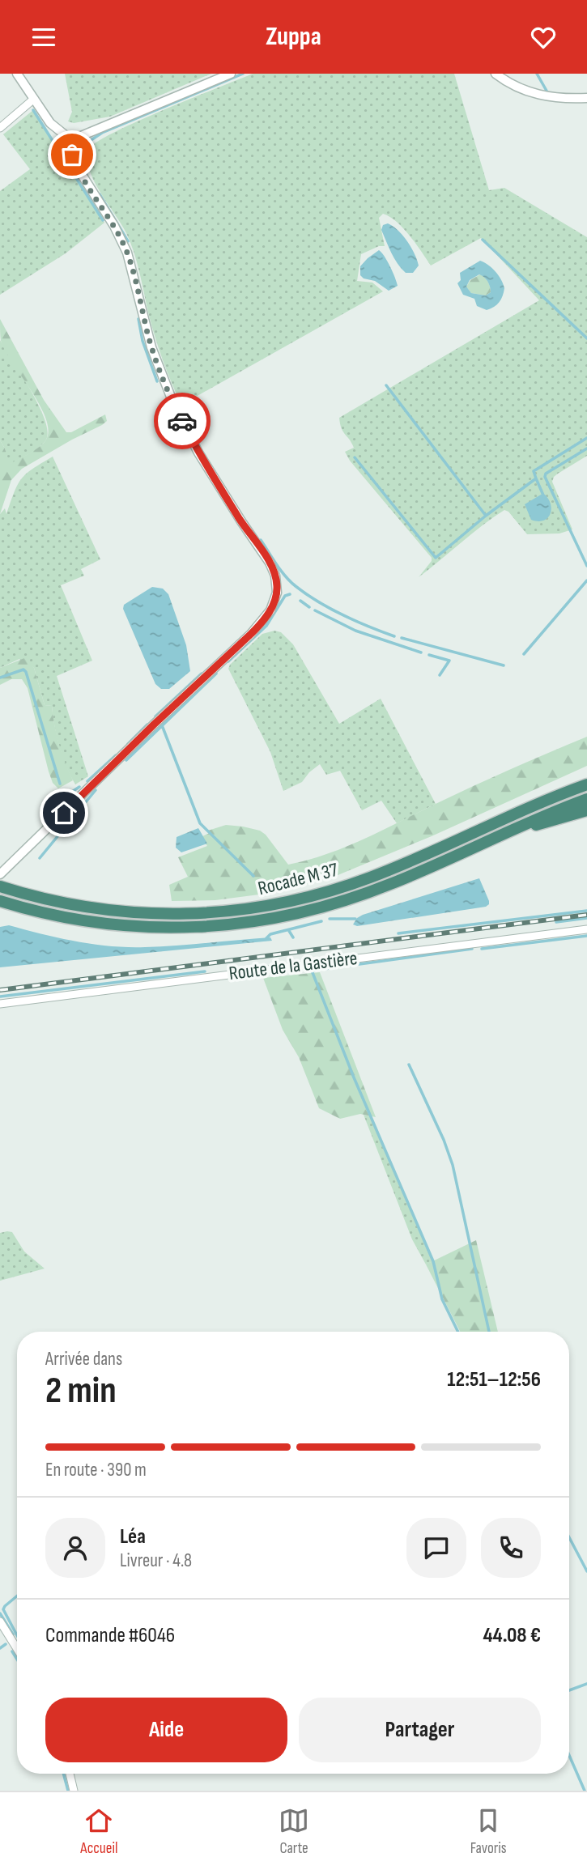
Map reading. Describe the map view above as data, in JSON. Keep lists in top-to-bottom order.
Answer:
{
  "streets": {
    "highway": ["Rocade M 37"],
    "street": ["Route de la Gastière"]
  },
  "page": {
    "header": "Zuppa",
    "heading": ["2 min", "Arrivée dans", "12:51–12:56"],
    "panel": [
      "Léa",
      "Livreur · 4.8",
      "Commande #6046",
      "44.08 €"
    ],
    "bar": "En route · 390 m",
    "buttons": ["Aide", "Partager"],
    "tabs": ["Accueil", "Carte", "Favoris"]
  }
}
